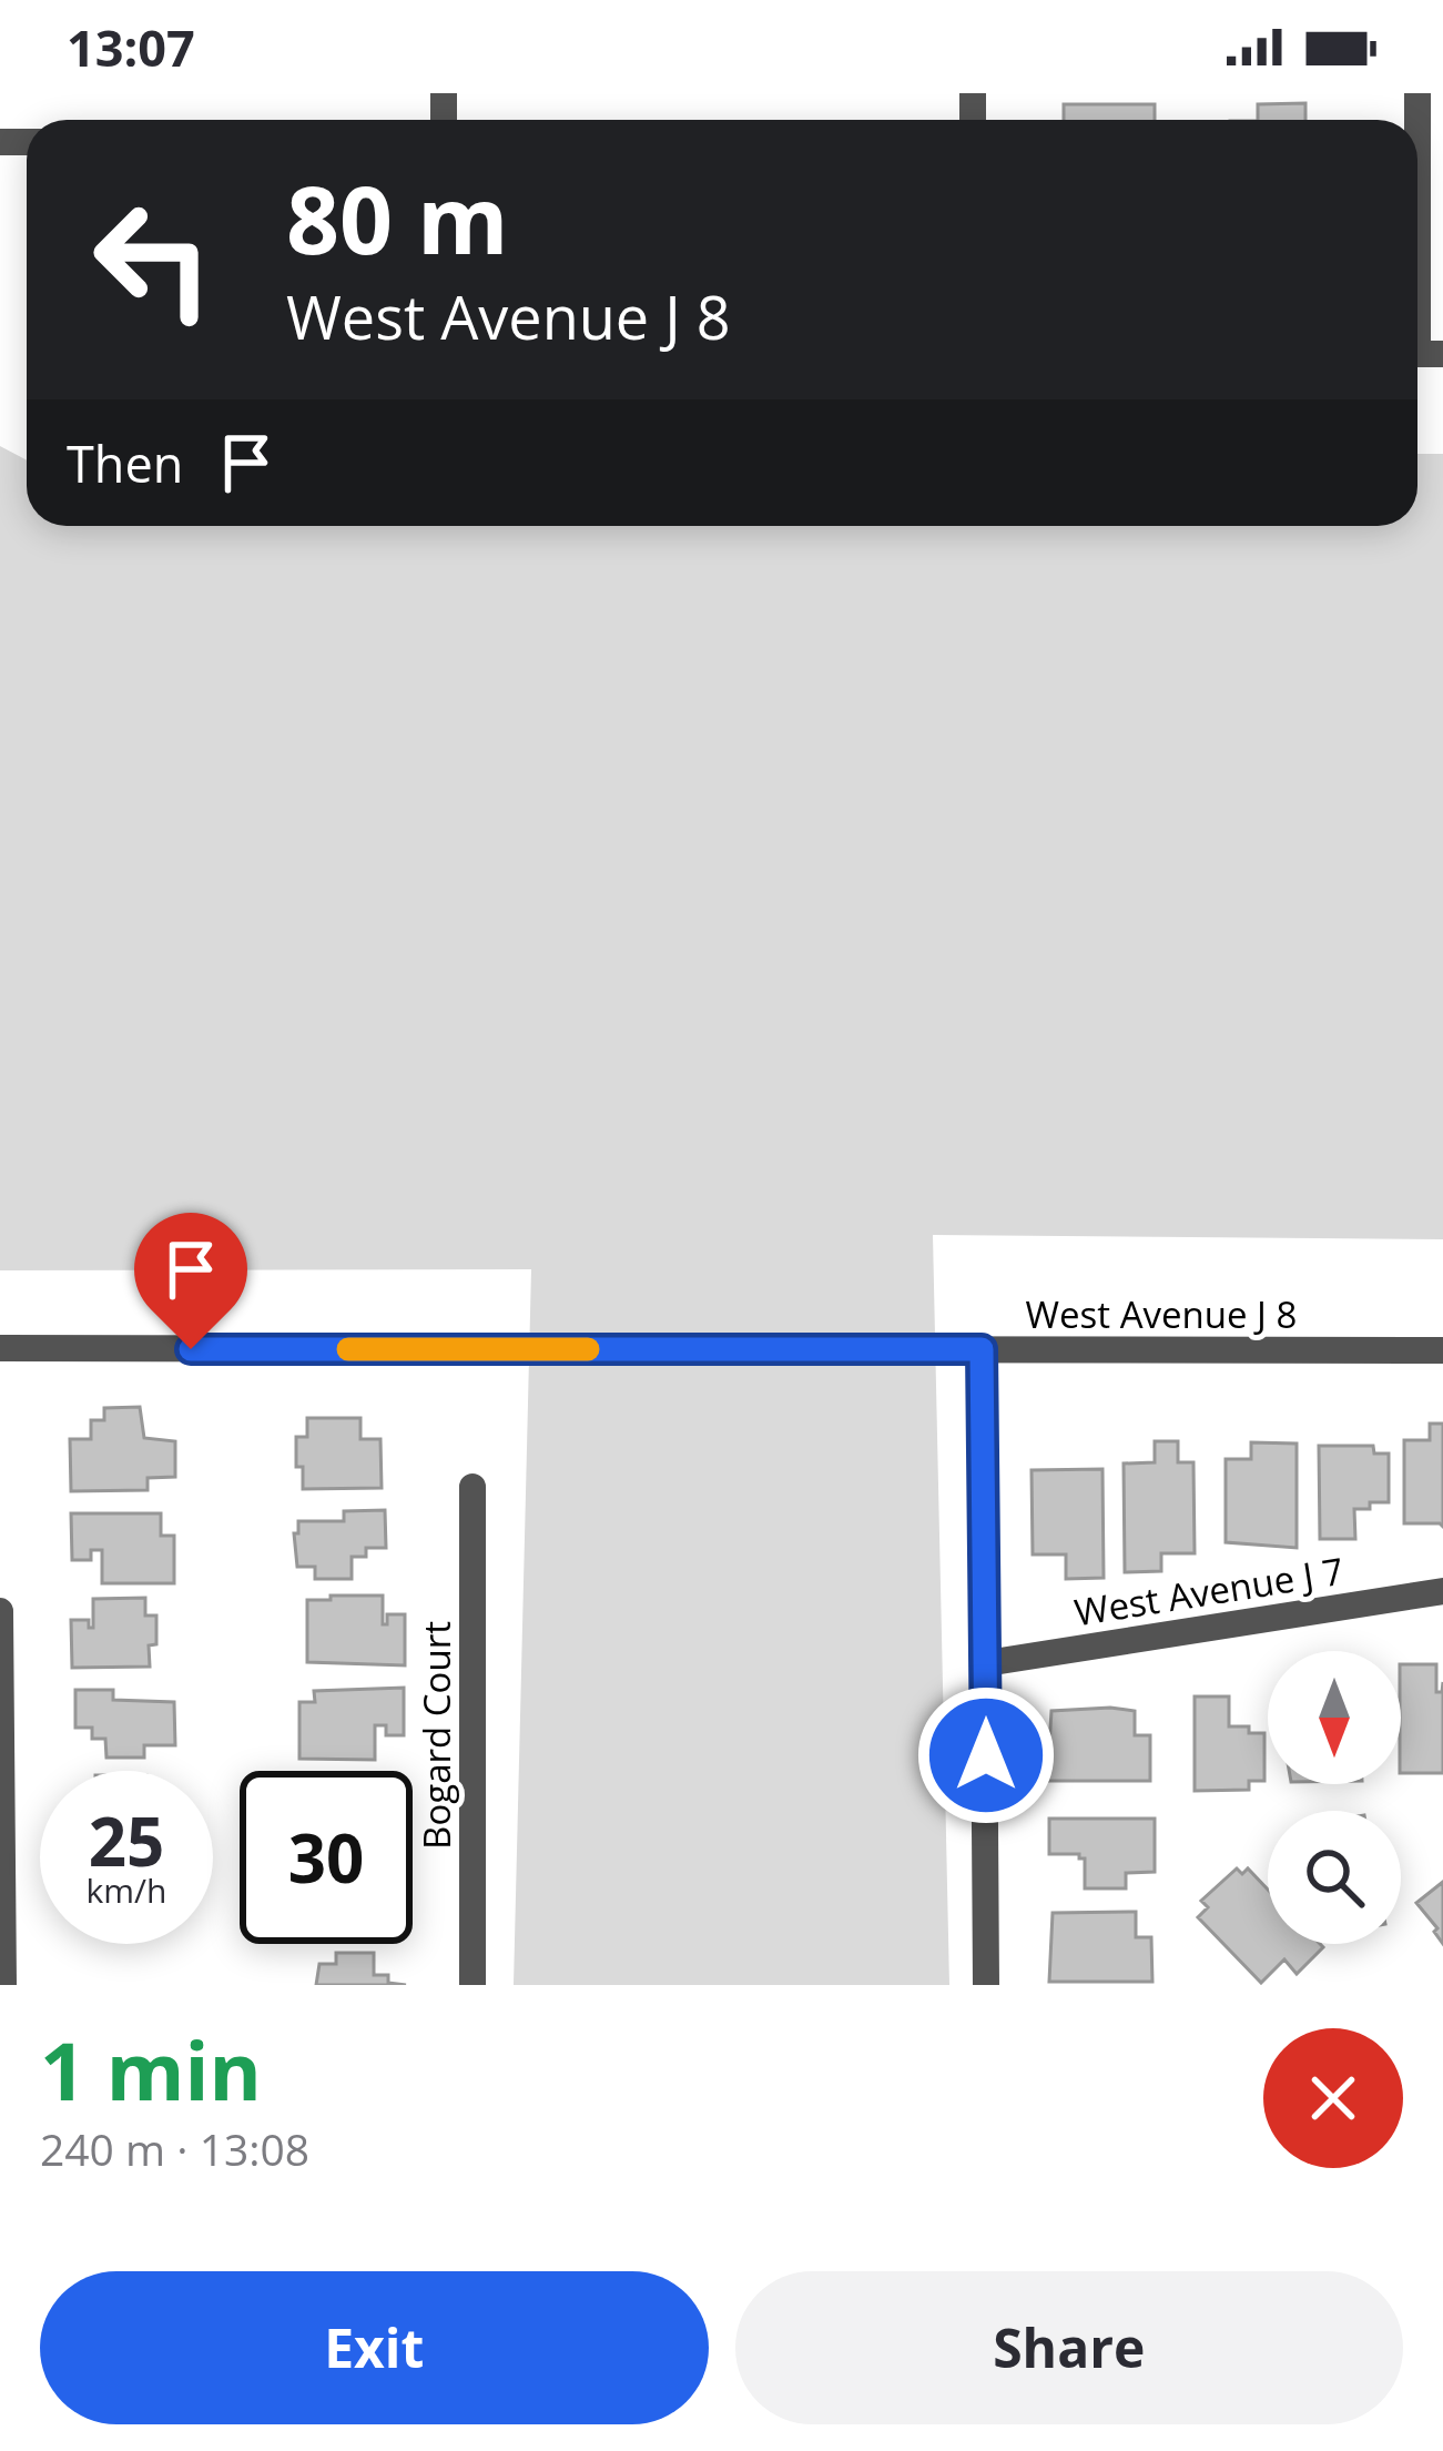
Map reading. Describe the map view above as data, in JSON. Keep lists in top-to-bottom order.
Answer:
{
  "streets": {
    "street": ["West Avenue J 8", "West Avenue J 7", "Bogard Court"]
  },
  "north": "bottom",
  "page": {
    "status": "13:07",
    "turn": ["80 m", "West Avenue J 8"],
    "then": "Then",
    "speed": "25 km/h",
    "limit": "30",
    "heading": ["1 min", "240 m · 13:08"],
    "buttons": ["Exit", "Share"]
  }
}
